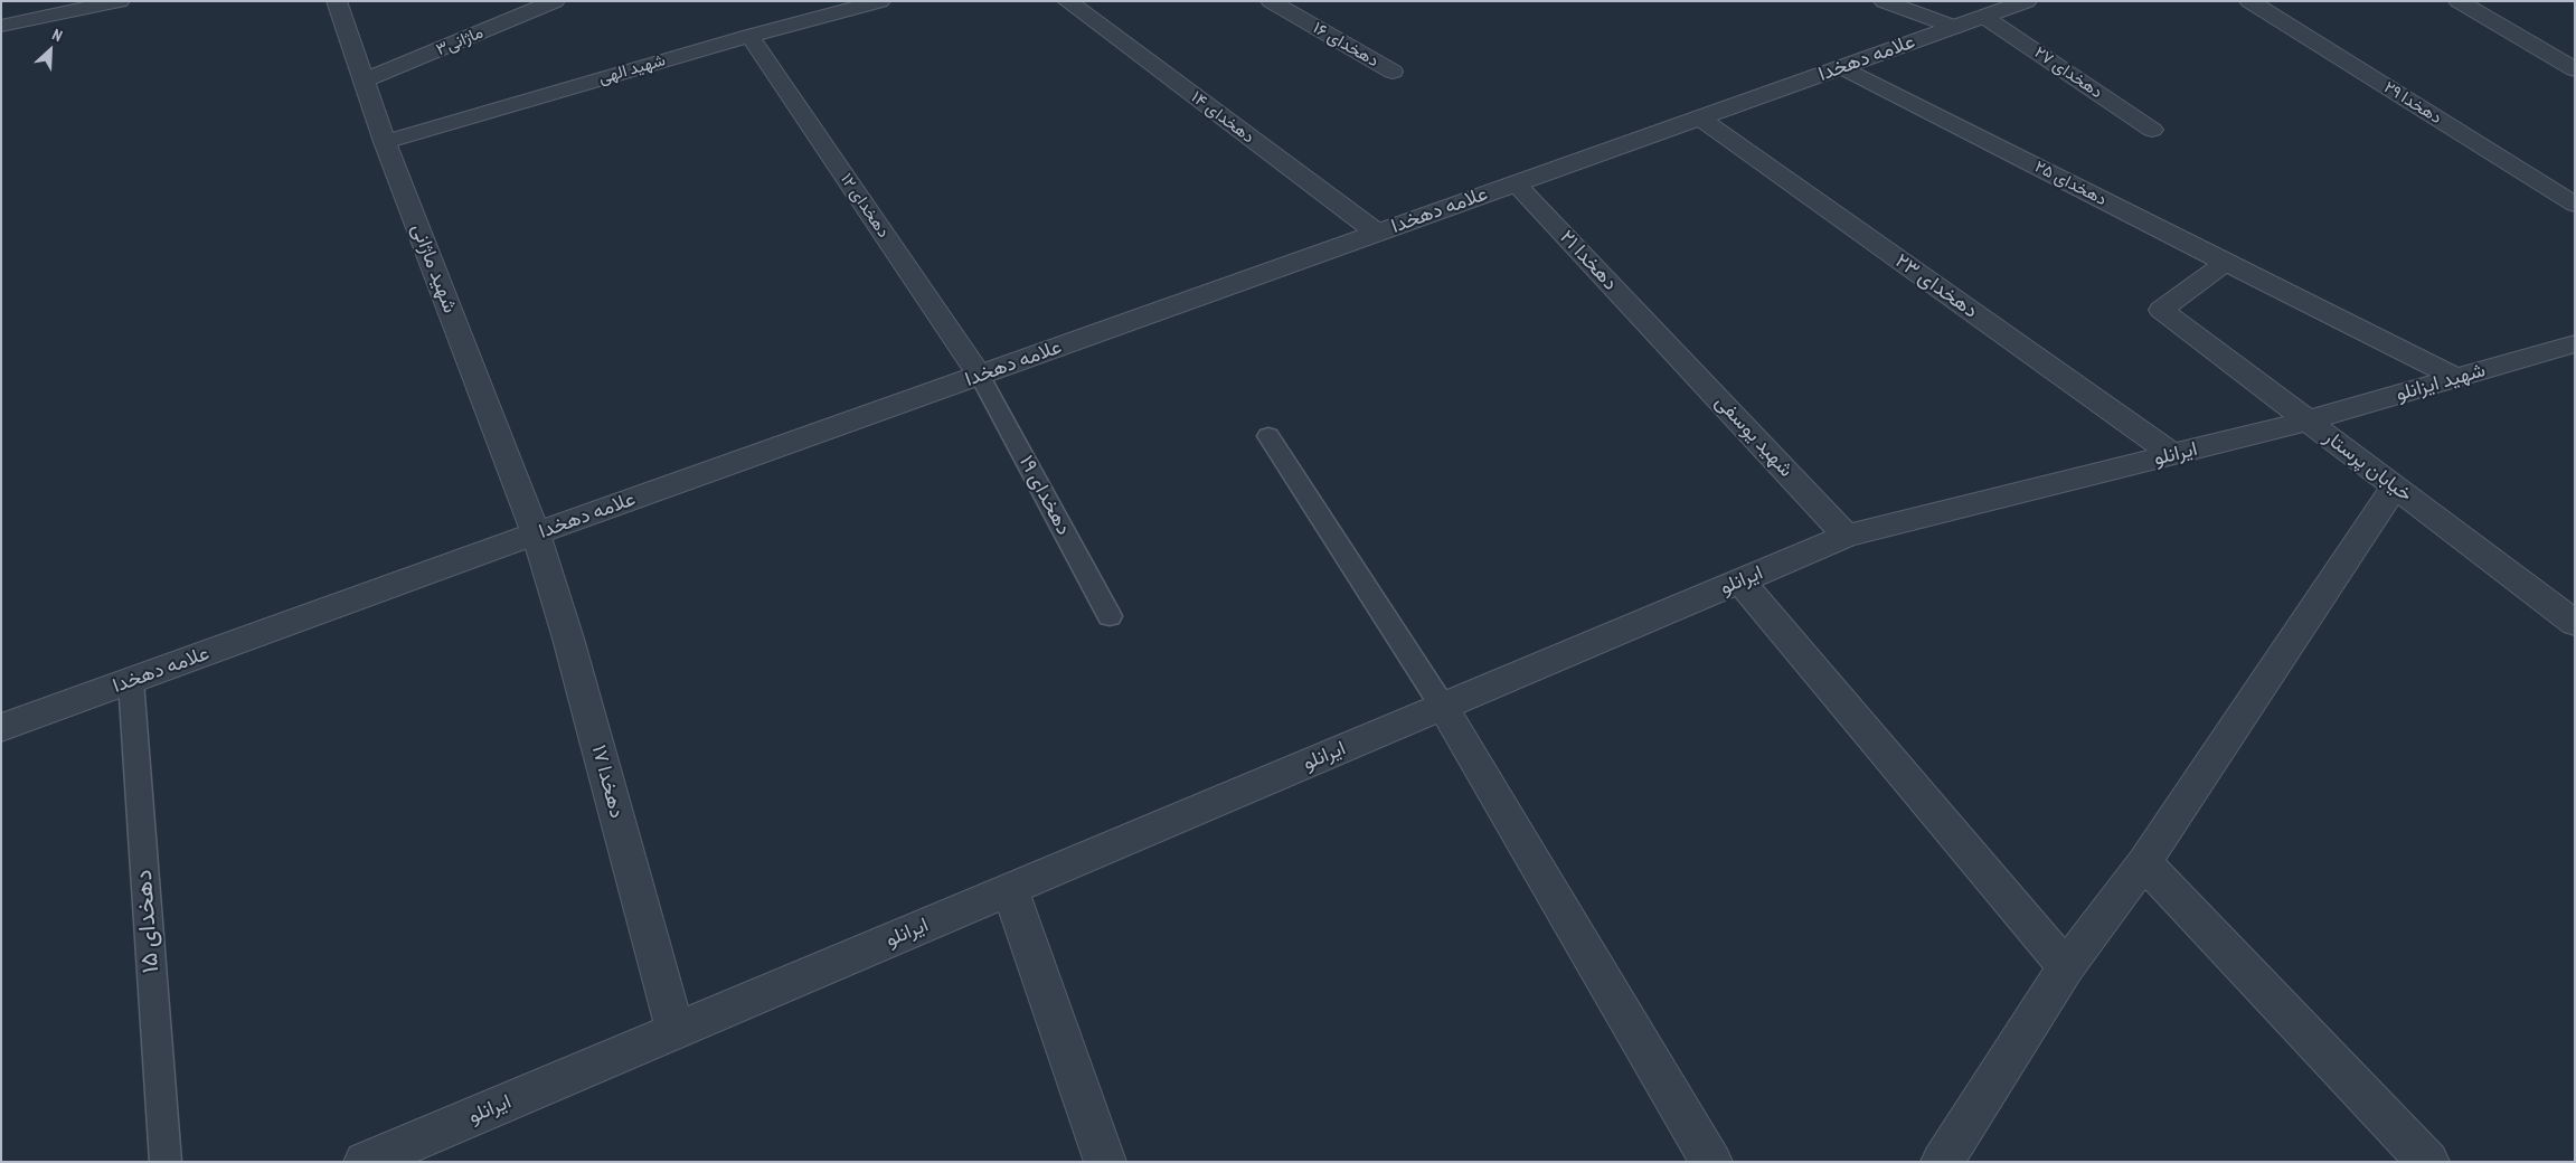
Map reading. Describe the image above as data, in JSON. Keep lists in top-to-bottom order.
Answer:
{
  "streets": {
    "street": [
      "ماژانی۳",
      "دهخدای ۱۶",
      "علامه دهخدا",
      "شهید الهی",
      "دهخدای ۲۷",
      "دهخدا ۲۹",
      "دهخدای ۱۴",
      "دهخدای ۲۵",
      "دهخدای ۱۲",
      "دهخدا ۲۱",
      "شهید ماژانی",
      "دهخدای ۲۳",
      "شهید ایزانلو",
      "شهید یوسفی",
      "ایرانلو",
      "خیابان پرستار",
      "دهخدا ۱۷"
    ],
    "lane": ["دهخدای ۱۹", "دهخدای ۱۵"]
  },
  "crossings": [
    ["ماژانی۳", "شهید ماژانی"],
    ["علامه دهخدا", "دهخدای ۲۷"],
    ["علامه دهخدا", "دهخدای ۱۴"],
    ["علامه دهخدا", "دهخدای ۲۵"],
    ["علامه دهخدا", "دهخدای ۱۲"],
    ["علامه دهخدا", "دهخدا ۲۱"],
    ["علامه دهخدا", "شهید ماژانی"],
    ["علامه دهخدا", "دهخدای ۲۳"],
    ["علامه دهخدا", "دهخدای ۱۹"],
    ["علامه دهخدا", "دهخدا ۱۷"],
    ["علامه دهخدا", "دهخدای ۱۵"],
    ["شهید الهی", "دهخدای ۱۲"],
    ["شهید الهی", "شهید ماژانی"],
    ["دهخدای ۲۵", "شهید ایزانلو"],
    ["دهخدای ۲۵", "خیابان پرستار"],
    ["دهخدای ۱۲", "دهخدای ۱۹"],
    ["دهخدا ۲۱", "شهید یوسفی"],
    ["شهید ماژانی", "دهخدا ۱۷"],
    ["دهخدای ۲۳", "ایرانلو"],
    ["شهید ایزانلو", "ایرانلو"],
    ["شهید ایزانلو", "خیابان پرستار"],
    ["شهید یوسفی", "ایرانلو"],
    ["ایرانلو", "خیابان پرستار"],
    ["ایرانلو", "دهخدا ۱۷"]
  ],
  "north": "top right"
}
